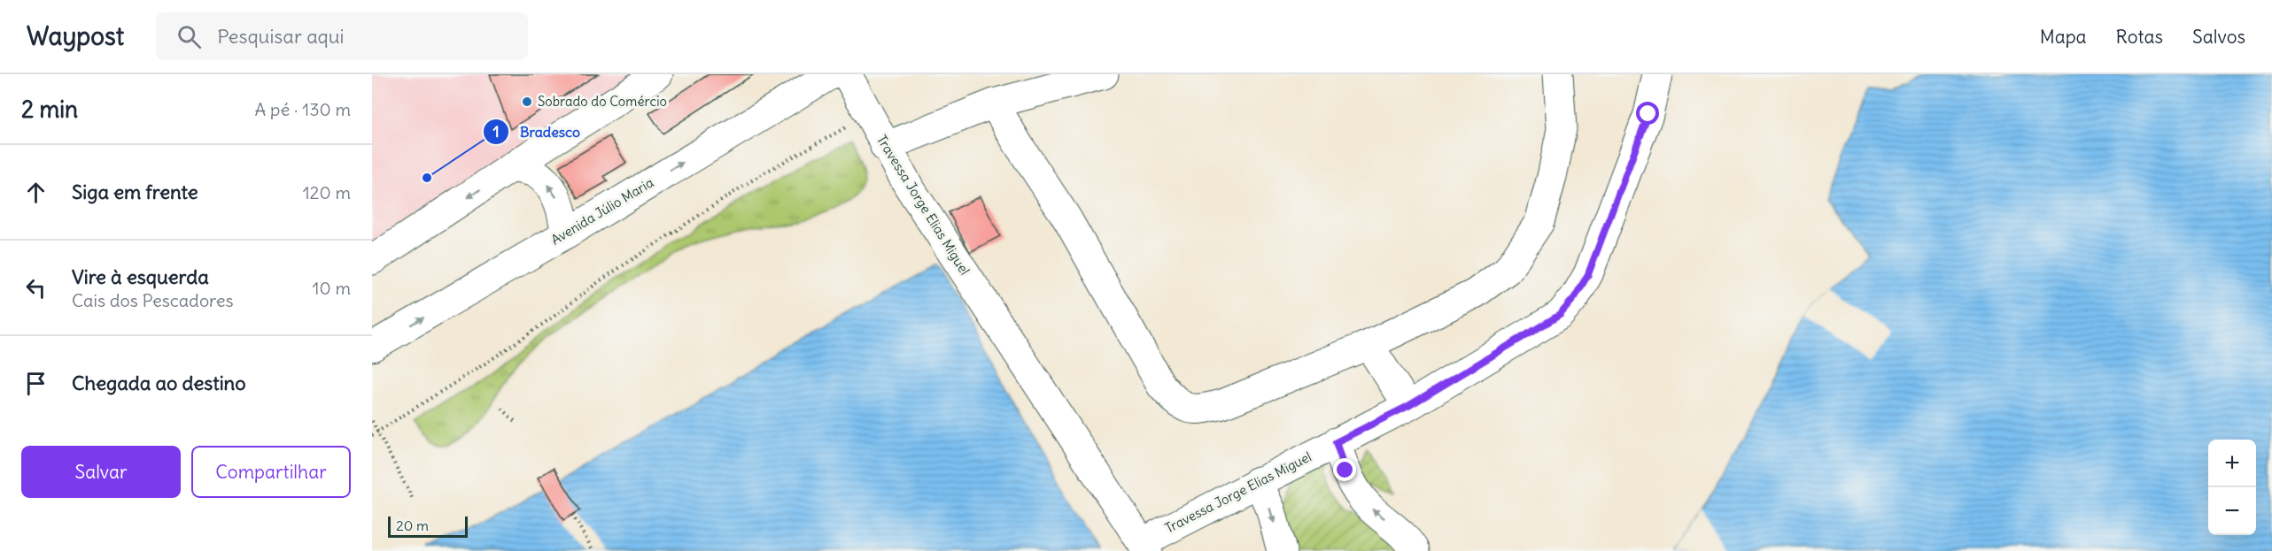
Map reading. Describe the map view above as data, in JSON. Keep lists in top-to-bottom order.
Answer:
{
  "streets": {
    "street": ["Travessa Jorge Elias Miguel", "Avenida Júlio Maria"]
  },
  "places": ["Sobrado do Comércio", "Bradesco"],
  "scale_bar": "20 m",
  "page": {
    "header": "Waypost",
    "search": "Pesquisar aqui",
    "nav": ["Mapa", "Rotas", "Salvos"],
    "heading": ["2 min", "A pé · 130 m"],
    "list": [
      ["Siga em frente", "120 m"],
      ["Vire à esquerda", "Cais dos Pescadores", "10 m"],
      "Chegada ao destino"
    ],
    "buttons": ["Salvar", "Compartilhar"],
    "map_buttons": ["+", "−"],
    "scale": "20 m"
  }
}
